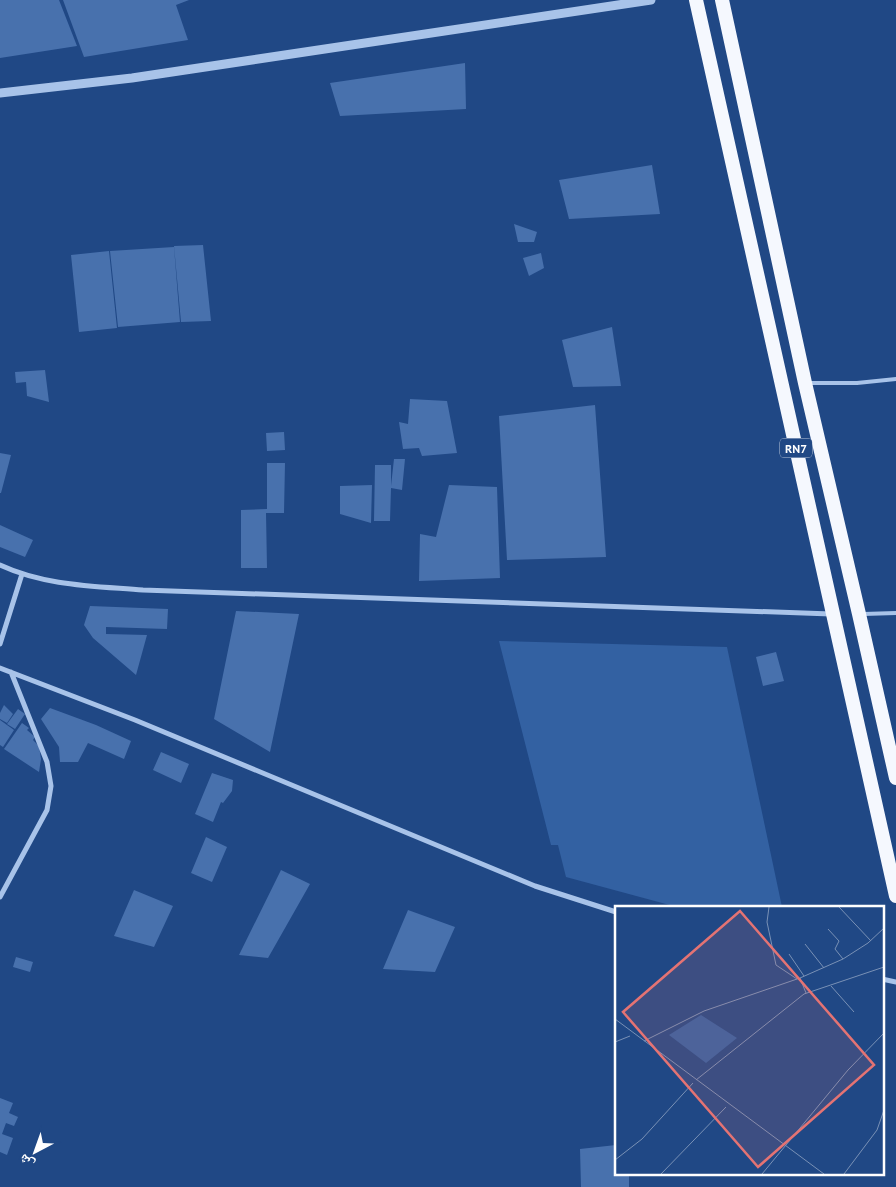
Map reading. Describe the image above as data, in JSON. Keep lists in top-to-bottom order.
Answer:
{
  "streets": {
    "highway": ["RN7"]
  },
  "north": "bottom left"
}
